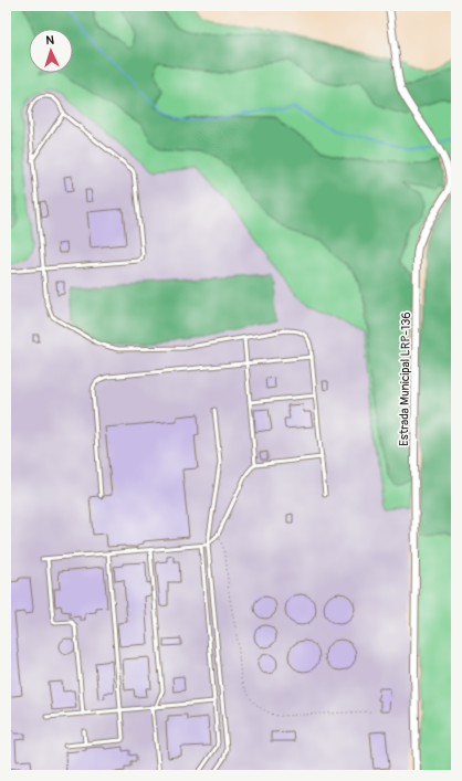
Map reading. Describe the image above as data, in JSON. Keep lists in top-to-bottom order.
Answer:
{
  "streets": {
    "street": ["Estrada Municipal LRP-136"]
  },
  "north": "top"
}
